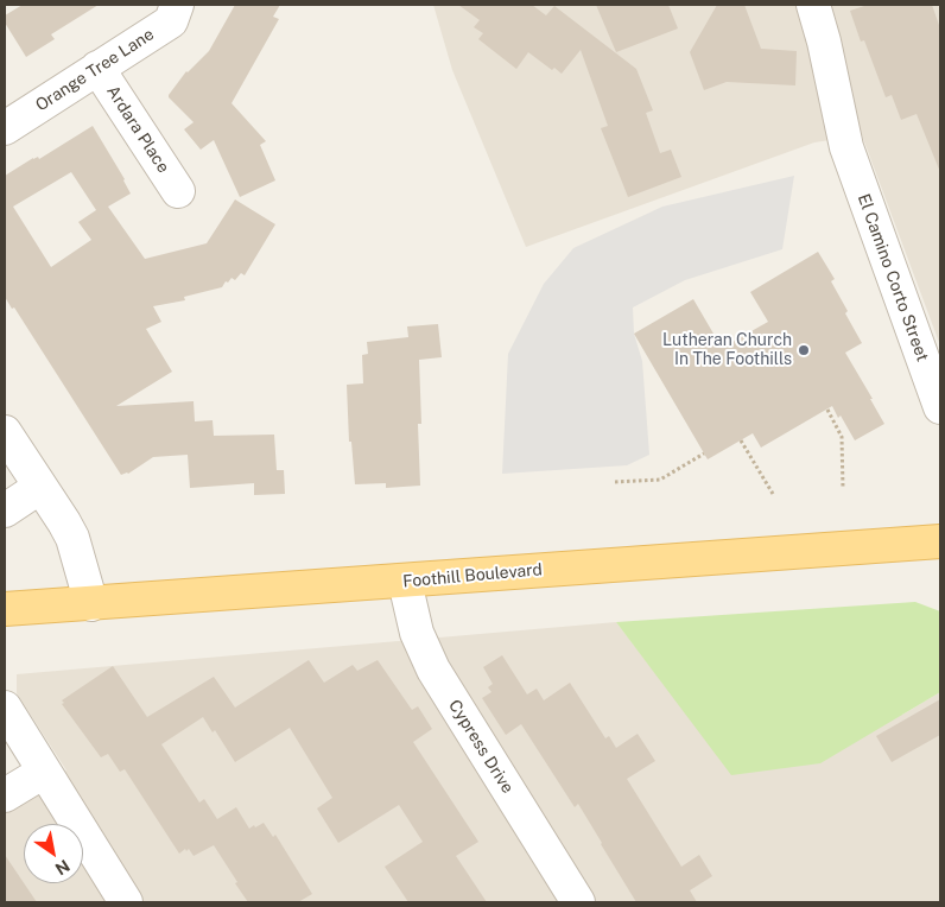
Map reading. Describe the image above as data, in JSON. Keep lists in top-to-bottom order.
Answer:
{
  "streets": {
    "main road": ["Foothill Boulevard"],
    "street": [
      "Orange Tree Lane",
      "Ardara Place",
      "El Camino Corto Street",
      "Cypress Drive"
    ]
  },
  "crossings": [
    ["Orange Tree Lane", "Ardara Place"],
    ["Foothill Boulevard", "Cypress Drive"]
  ],
  "places": ["Lutheran Church In The Foothills"],
  "north": "bottom right"
}
